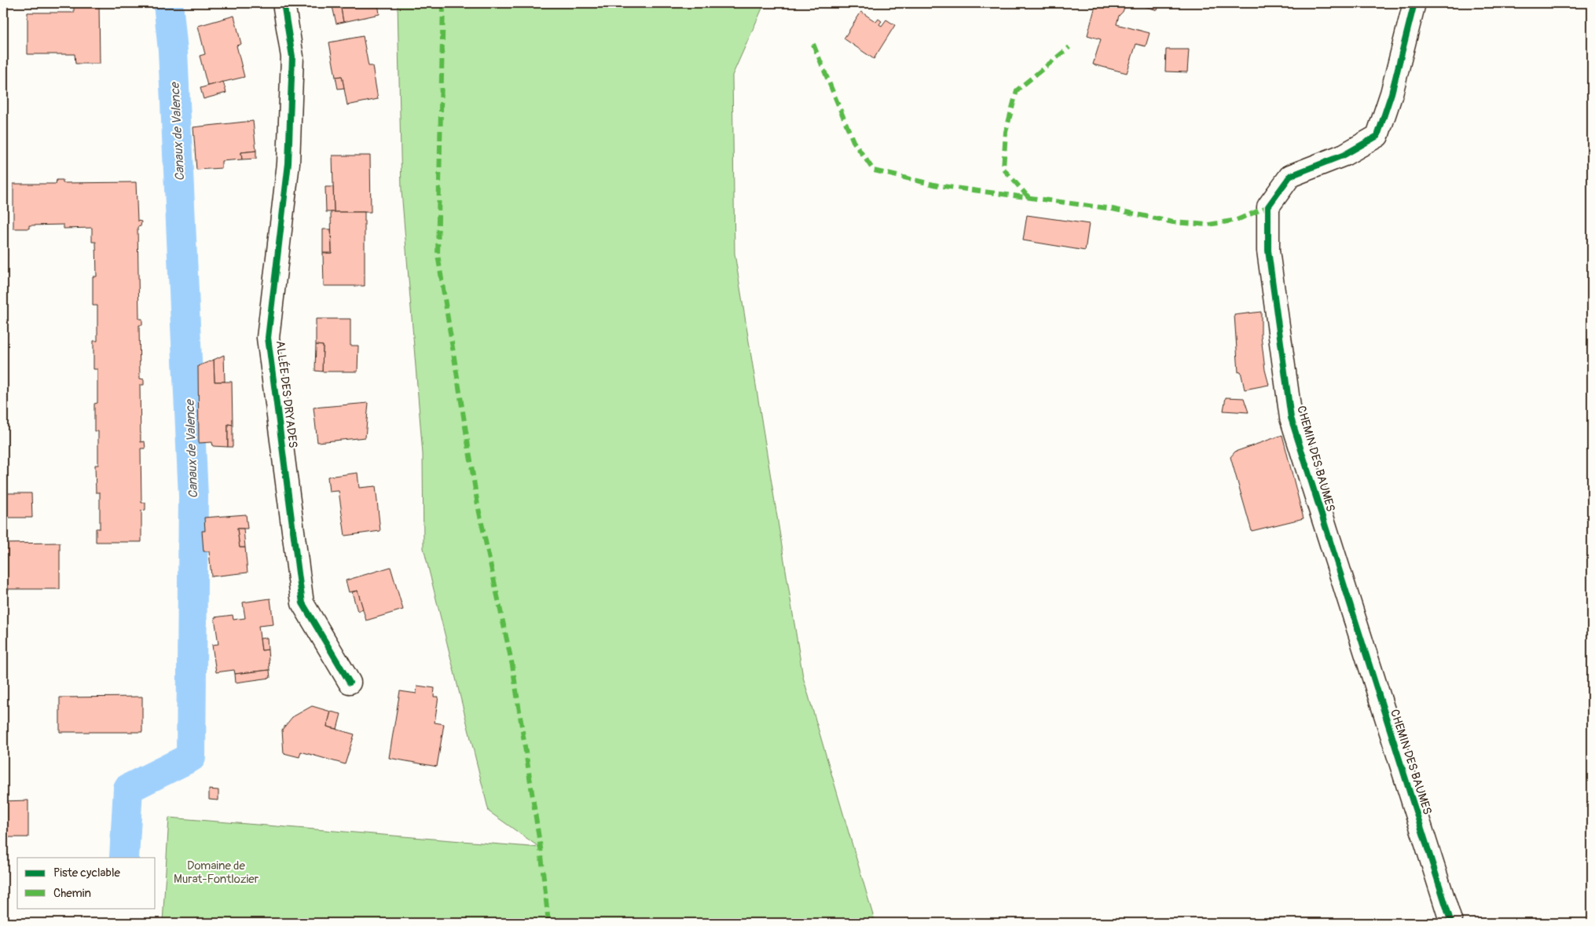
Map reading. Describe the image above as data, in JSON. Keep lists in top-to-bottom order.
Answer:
{
  "streets": {
    "street": ["ALLÉE DES DRYADES", "CHEMIN DES BAUMES"]
  },
  "water": ["Canaux de Valence"],
  "parks": ["Domaine de Murat-Fontlozier"],
  "legend": ["Piste cyclable", "Chemin"]
}
